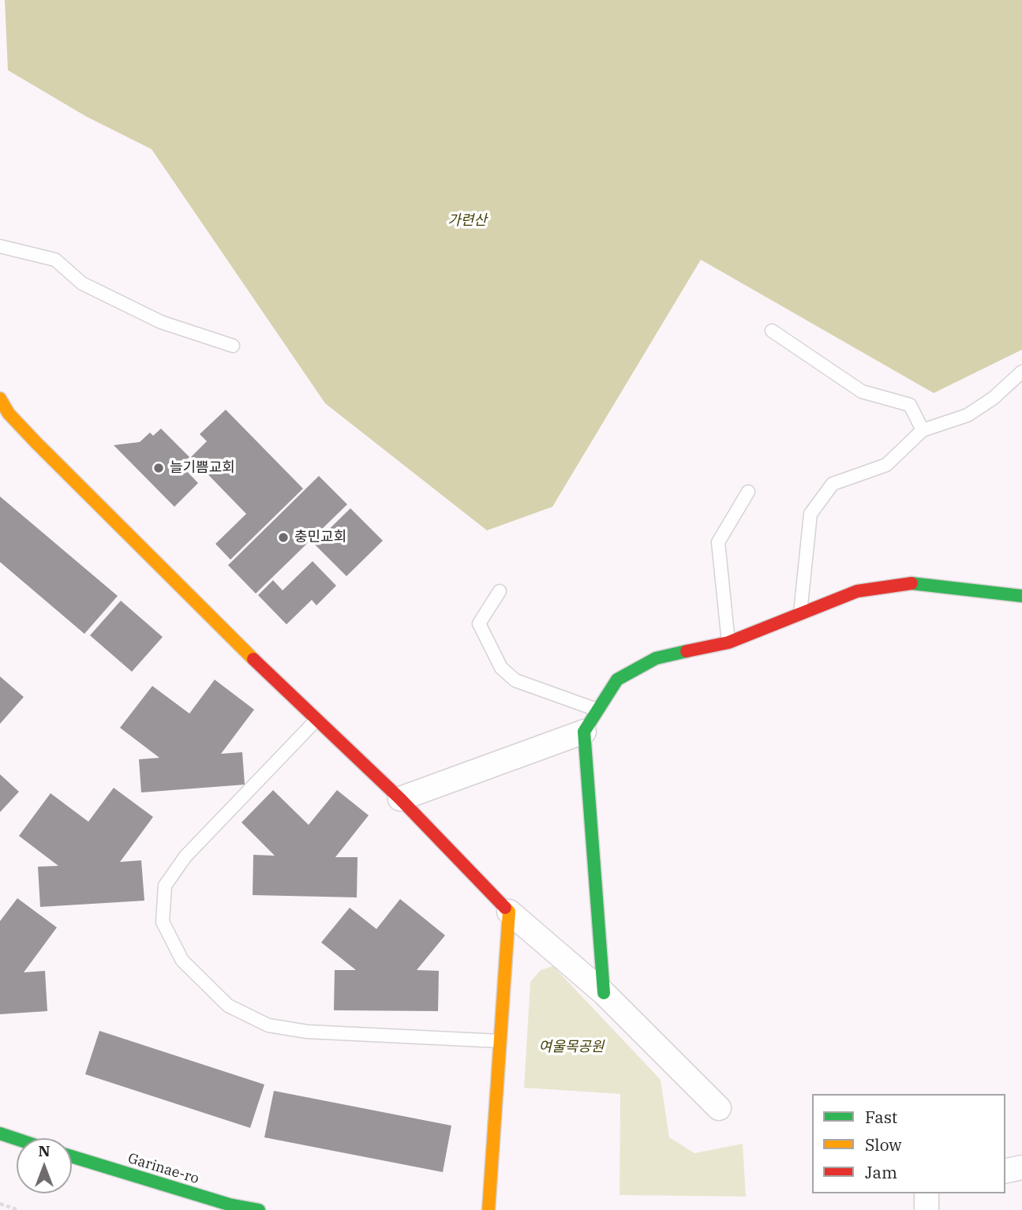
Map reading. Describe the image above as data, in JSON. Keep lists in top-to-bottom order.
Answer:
{
  "streets": {
    "street": ["Garinae-ro"]
  },
  "parks": ["가련산", "여울목공원"],
  "places": ["늘기쁨교회", "충민교회"],
  "legend": ["Fast", "Slow", "Jam"],
  "north": "top"
}
